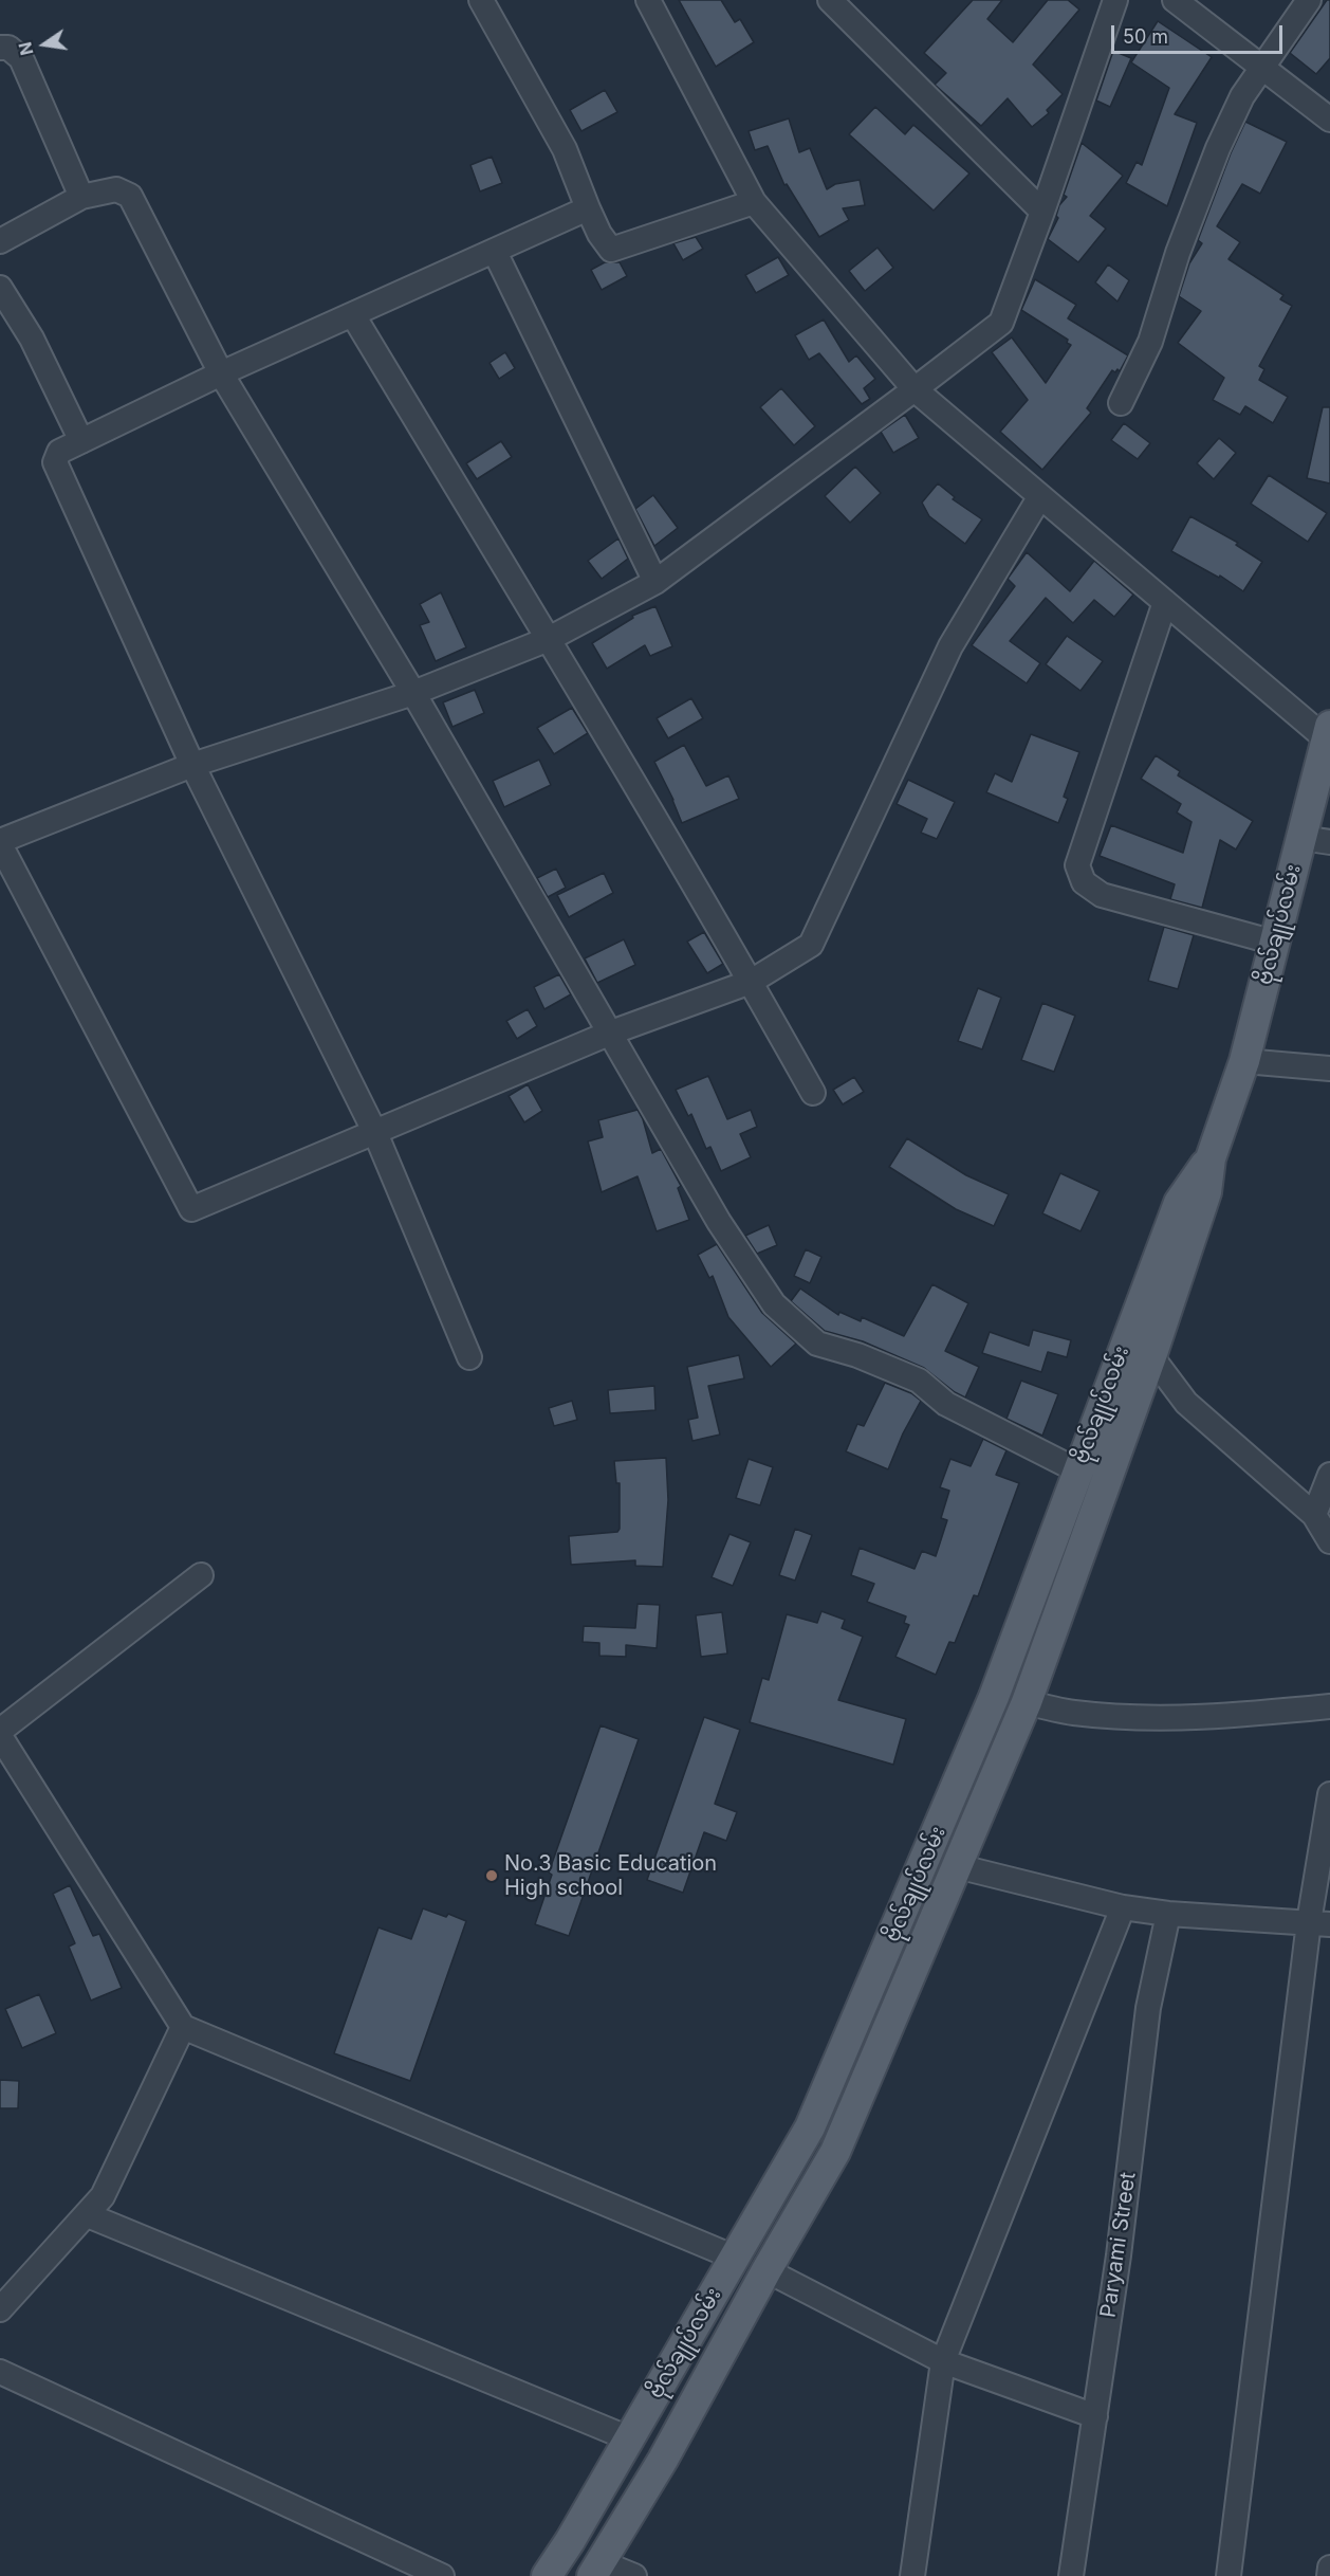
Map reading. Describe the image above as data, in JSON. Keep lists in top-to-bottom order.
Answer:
{
  "streets": {
    "main road": ["ဗိုလ်ချုပ်လမ်း"],
    "street": ["Paryami Street"]
  },
  "places": ["No.3 Basic Education High school"],
  "scale_bar": "50 m",
  "north": "left"
}
